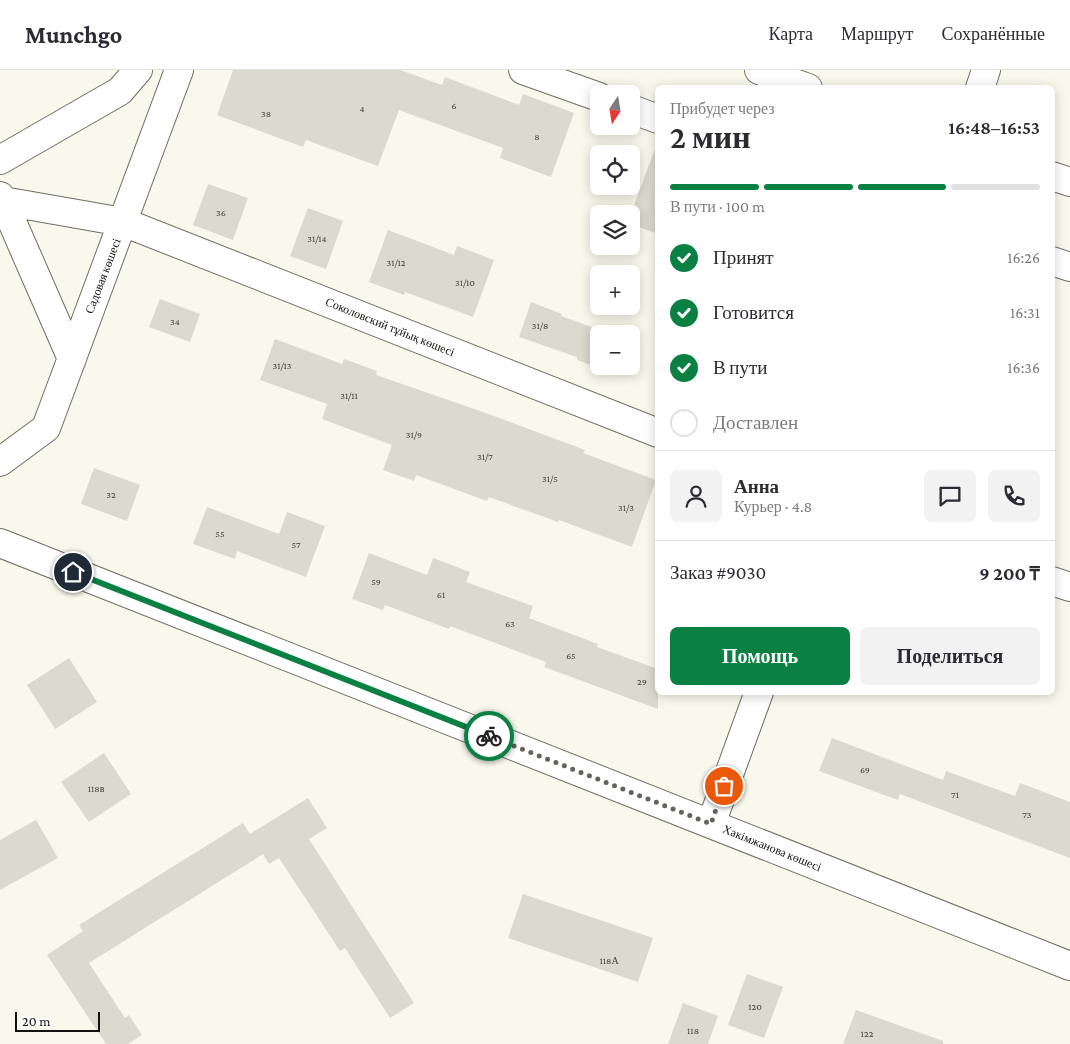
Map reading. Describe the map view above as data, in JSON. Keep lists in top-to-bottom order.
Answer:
{
  "streets": {
    "street": ["Садовая көшесі", "Соколовский тұйық көшесі", "Хакімжанова көшесі"]
  },
  "crossings": [
    ["Садовая көшесі", "Соколовский тұйық көшесі"]
  ],
  "house_numbers": [
    "6",
    "4",
    "38",
    "8",
    "36",
    "31/14",
    "31/12",
    "31/10",
    "34",
    "31/8",
    "31/13",
    "31/11",
    "31/9",
    "31/7",
    "31/5",
    "32",
    "31/3",
    "55",
    "57",
    "59",
    "61",
    "63",
    "65",
    "29",
    "69",
    "118в",
    "71",
    "73",
    "118А",
    "120",
    "118",
    "122"
  ],
  "scale_bar": "20 m",
  "north": "bottom",
  "page": {
    "header": "Munchgo",
    "nav": ["Карта", "Маршрут", "Сохранённые"],
    "map_buttons": ["+", "−"],
    "heading": ["2 мин", "Прибудет через", "16:48–16:53"],
    "panel": [
      "Анна",
      "Курьер · 4.8",
      "Заказ #9030",
      "9 200 ₸"
    ],
    "bar": "В пути · 100 m",
    "list": [
      ["Принят", "16:26"],
      ["Готовится", "16:31"],
      ["В пути", "16:36"],
      "Доставлен"
    ],
    "buttons": ["Помощь", "Поделиться"],
    "scale": "20 m"
  }
}
